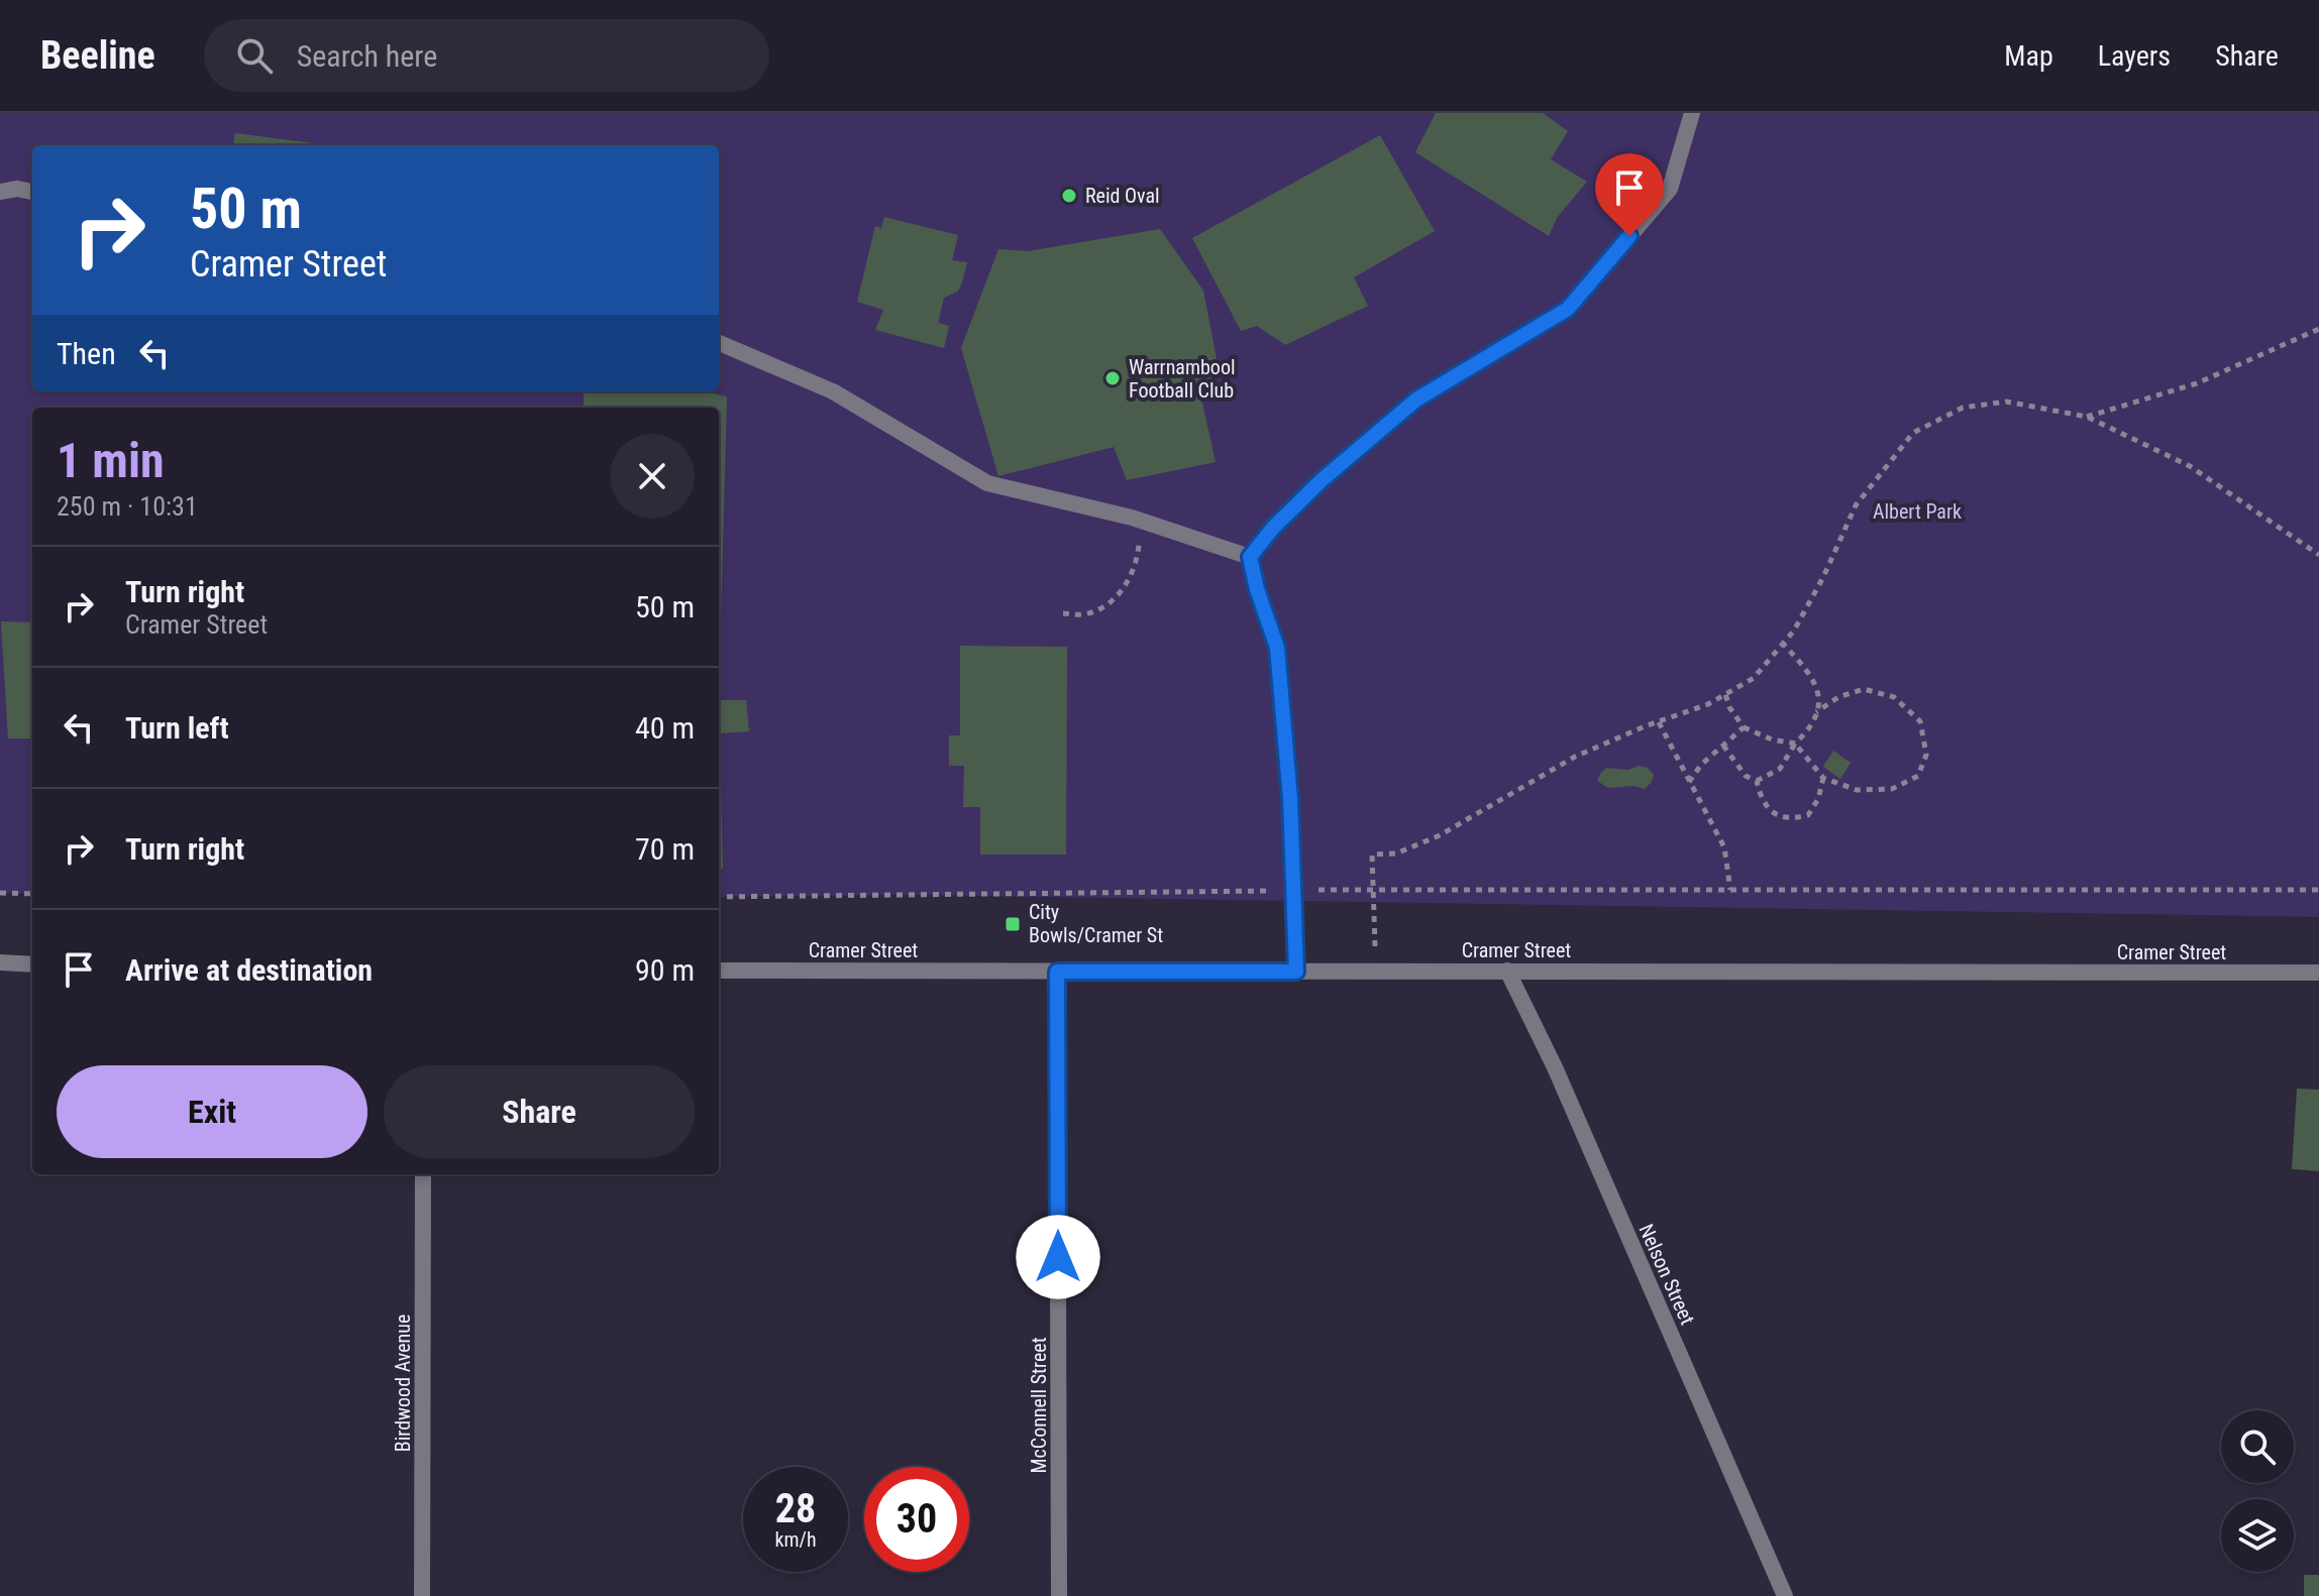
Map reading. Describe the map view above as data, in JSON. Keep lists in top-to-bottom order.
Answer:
{
  "streets": {
    "street": [
      "Cramer Street",
      "Nelson Street",
      "Birdwood Avenue",
      "McConnell Street"
    ]
  },
  "crossings": [
    ["Cramer Street", "Nelson Street"],
    ["Cramer Street", "McConnell Street"]
  ],
  "parks": ["Albert Park"],
  "places": {
    "other": ["Reid Oval", "Warrnambool Football Club"],
    "transit": ["City Bowls/Cramer St"]
  },
  "page": {
    "header": "Beeline",
    "search": "Search here",
    "nav": ["Map", "Layers", "Share"],
    "turn": ["50 m", "Cramer Street"],
    "then": "Then",
    "heading": ["1 min", "250 m · 10:31"],
    "list": [
      {
        "name": "Turn right",
        "note": "Cramer Street",
        "value": "50 m"
      },
      {
        "name": "Turn left",
        "value": "40 m"
      },
      {
        "name": "Turn right",
        "value": "70 m"
      },
      {
        "name": "Arrive at destination",
        "value": "90 m"
      }
    ],
    "buttons": ["Exit", "Share"],
    "speed": "28 km/h",
    "limit": "30"
  }
}
